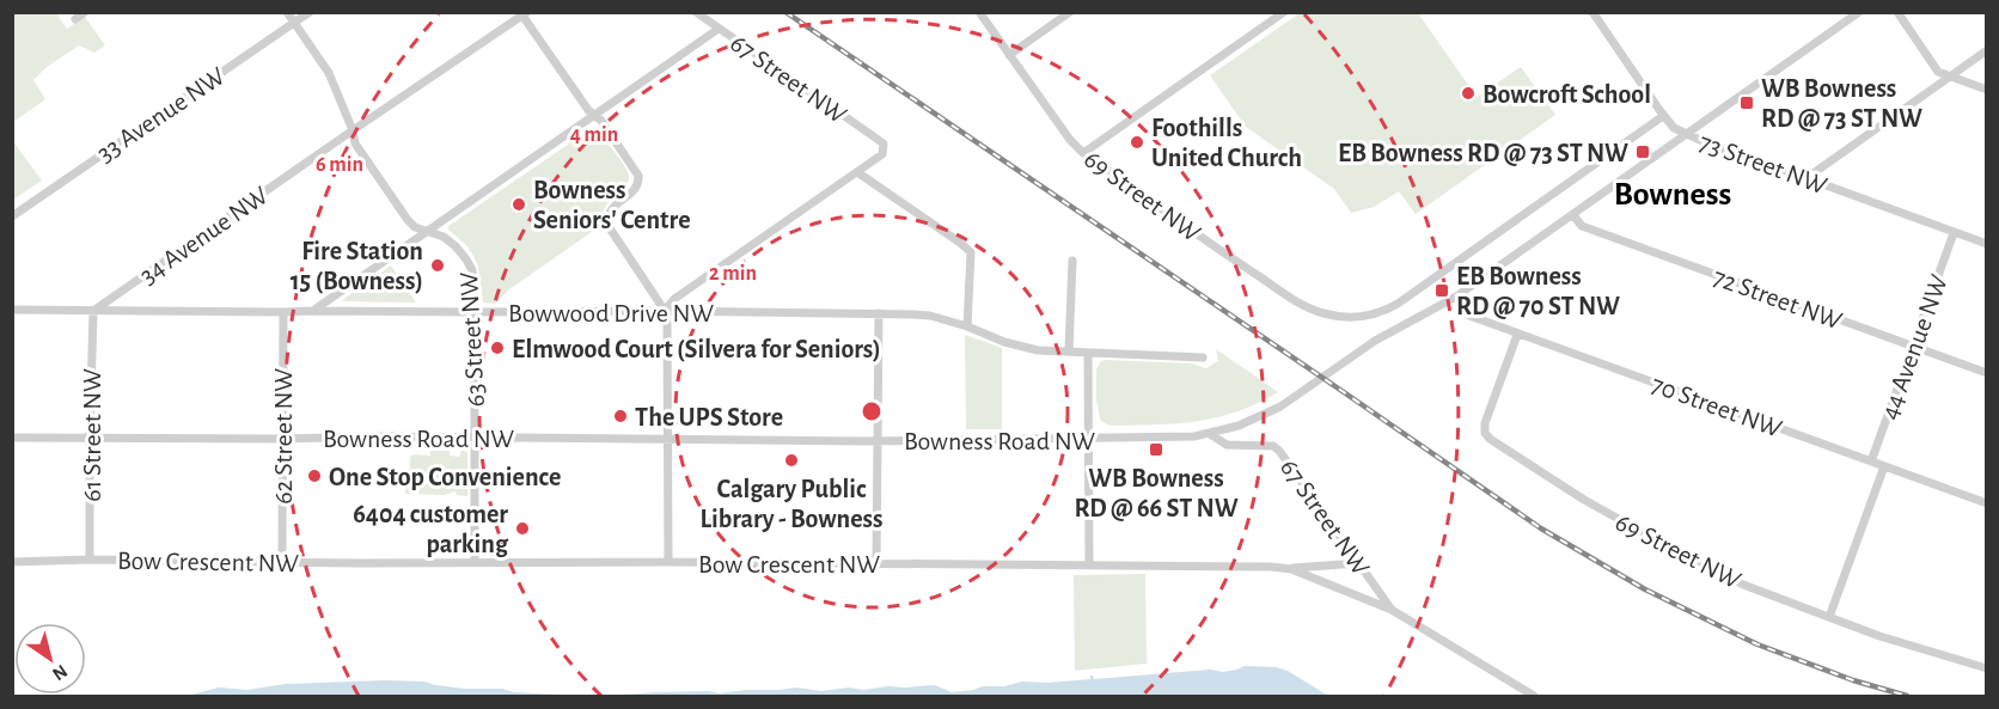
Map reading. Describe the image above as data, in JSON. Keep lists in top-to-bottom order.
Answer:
{
  "streets": {
    "street": [
      "67 Street NW",
      "33 Avenue NW",
      "73 Street NW",
      "69 Street NW",
      "34 Avenue NW",
      "72 Street NW",
      "Bowwood Drive NW",
      "63 Street NW",
      "44 Avenue NW",
      "70 Street NW",
      "61 Street NW",
      "62 Street NW",
      "Bowness Road NW",
      "Bow Crescent NW"
    ]
  },
  "crossings": [
    ["67 Street NW", "Bowness Road NW"],
    ["67 Street NW", "Bow Crescent NW"],
    ["33 Avenue NW", "63 Street NW"],
    ["73 Street NW", "69 Street NW"],
    ["73 Street NW", "44 Avenue NW"],
    ["73 Street NW", "Bowness Road NW"],
    ["69 Street NW", "70 Street NW"],
    ["34 Avenue NW", "Bowwood Drive NW"],
    ["34 Avenue NW", "63 Street NW"],
    ["34 Avenue NW", "61 Street NW"],
    ["72 Street NW", "44 Avenue NW"],
    ["72 Street NW", "Bowness Road NW"],
    ["Bowwood Drive NW", "63 Street NW"],
    ["Bowwood Drive NW", "61 Street NW"],
    ["Bowwood Drive NW", "62 Street NW"],
    ["63 Street NW", "Bowness Road NW"],
    ["63 Street NW", "Bow Crescent NW"],
    ["44 Avenue NW", "70 Street NW"],
    ["70 Street NW", "Bowness Road NW"],
    ["61 Street NW", "Bowness Road NW"],
    ["61 Street NW", "Bow Crescent NW"],
    ["62 Street NW", "Bowness Road NW"],
    ["62 Street NW", "Bow Crescent NW"]
  ],
  "districts": ["Bowness"],
  "places": {
    "other": [
      "Bowcroft School",
      "Foothills United Church",
      "Bowness Seniors' Centre",
      "Fire Station 15 (Bowness)",
      "Elmwood Court (Silvera for Seniors)",
      "The UPS Store",
      "Calgary Public Library - Bowness",
      "One Stop Convenience",
      "6404 customer parking"
    ],
    "transit": [
      "WB Bowness RD @ 73 ST NW",
      "EB Bowness RD @ 73 ST NW",
      "EB Bowness RD @ 70 ST NW",
      "WB Bowness RD @ 66 ST NW"
    ]
  },
  "north": "bottom right",
  "rings": ["4 min", "6 min", "2 min"]
}
